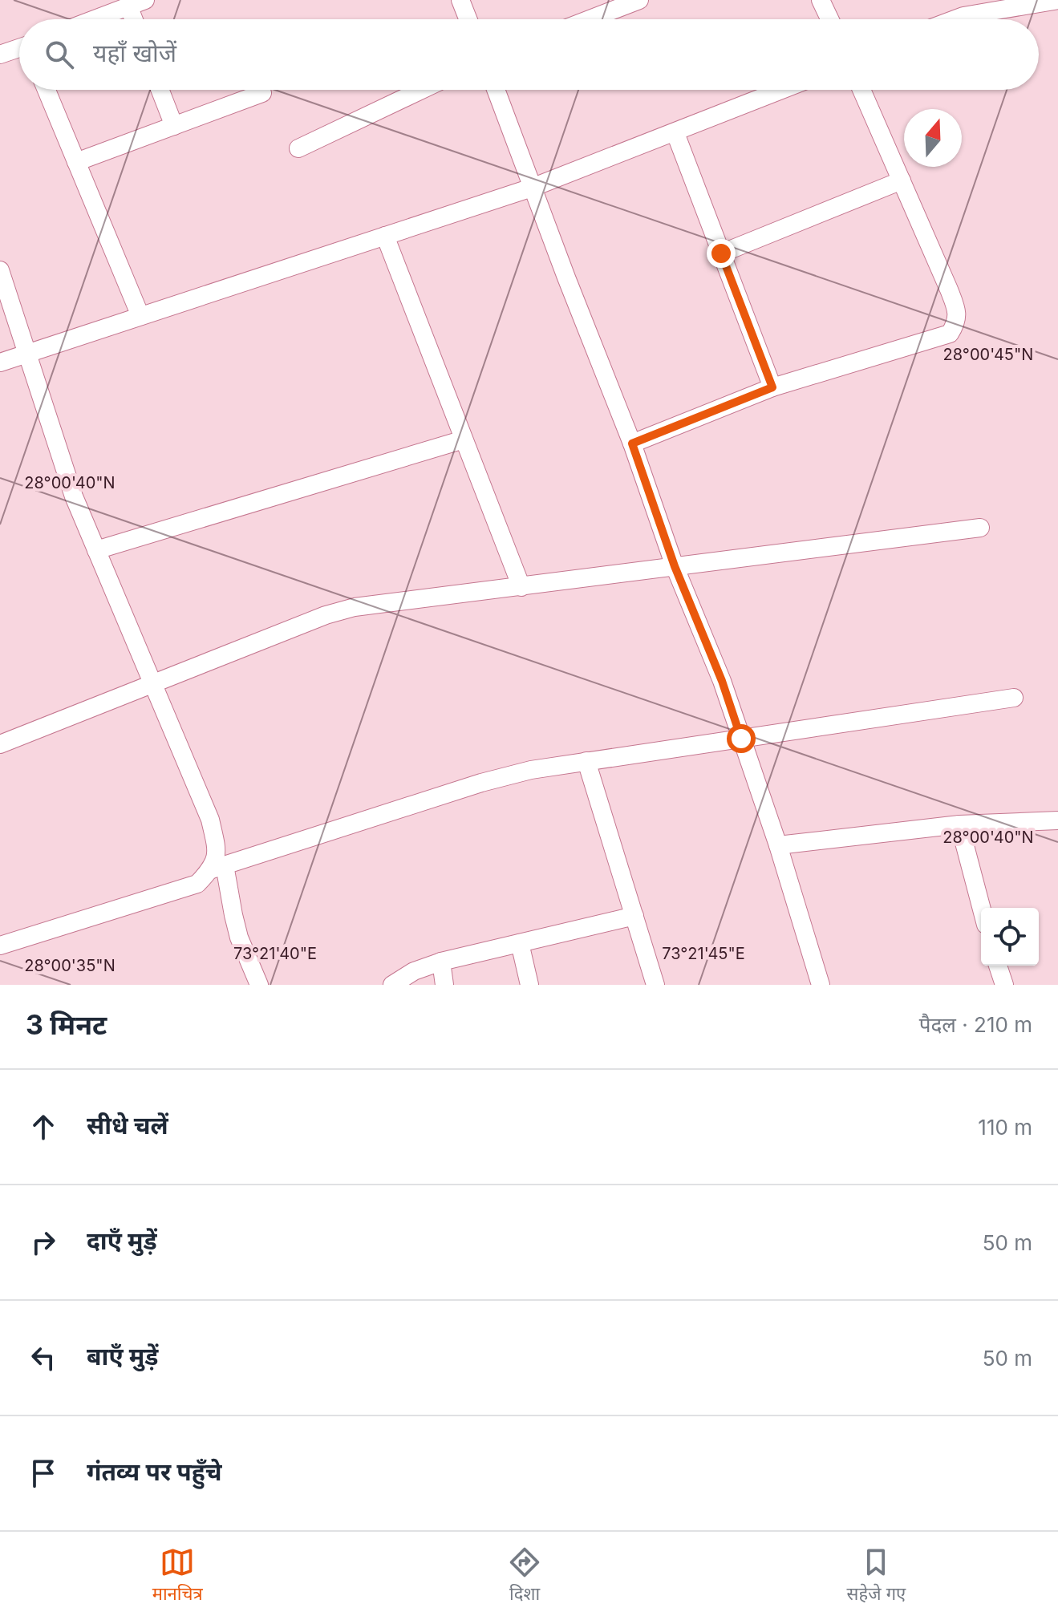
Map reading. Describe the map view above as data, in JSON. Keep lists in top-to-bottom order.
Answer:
{
  "north": "top",
  "page": {
    "search": "यहाँ खोजें",
    "heading": ["3 मिनट", "पैदल · 210 m"],
    "list": [
      ["सीधे चलें", "110 m"],
      ["दाएँ मुड़ें", "50 m"],
      ["बाएँ मुड़ें", "50 m"],
      "गंतव्य पर पहुँचे"
    ],
    "nav": ["मानचित्र", "दिशा", "सहेजे गए"]
  },
  "coordinates": [
    "28°00'45\"N",
    "28°00'40\"N",
    "73°21'40\"E",
    "73°21'45\"E",
    "28°00'35\"N"
  ]
}
